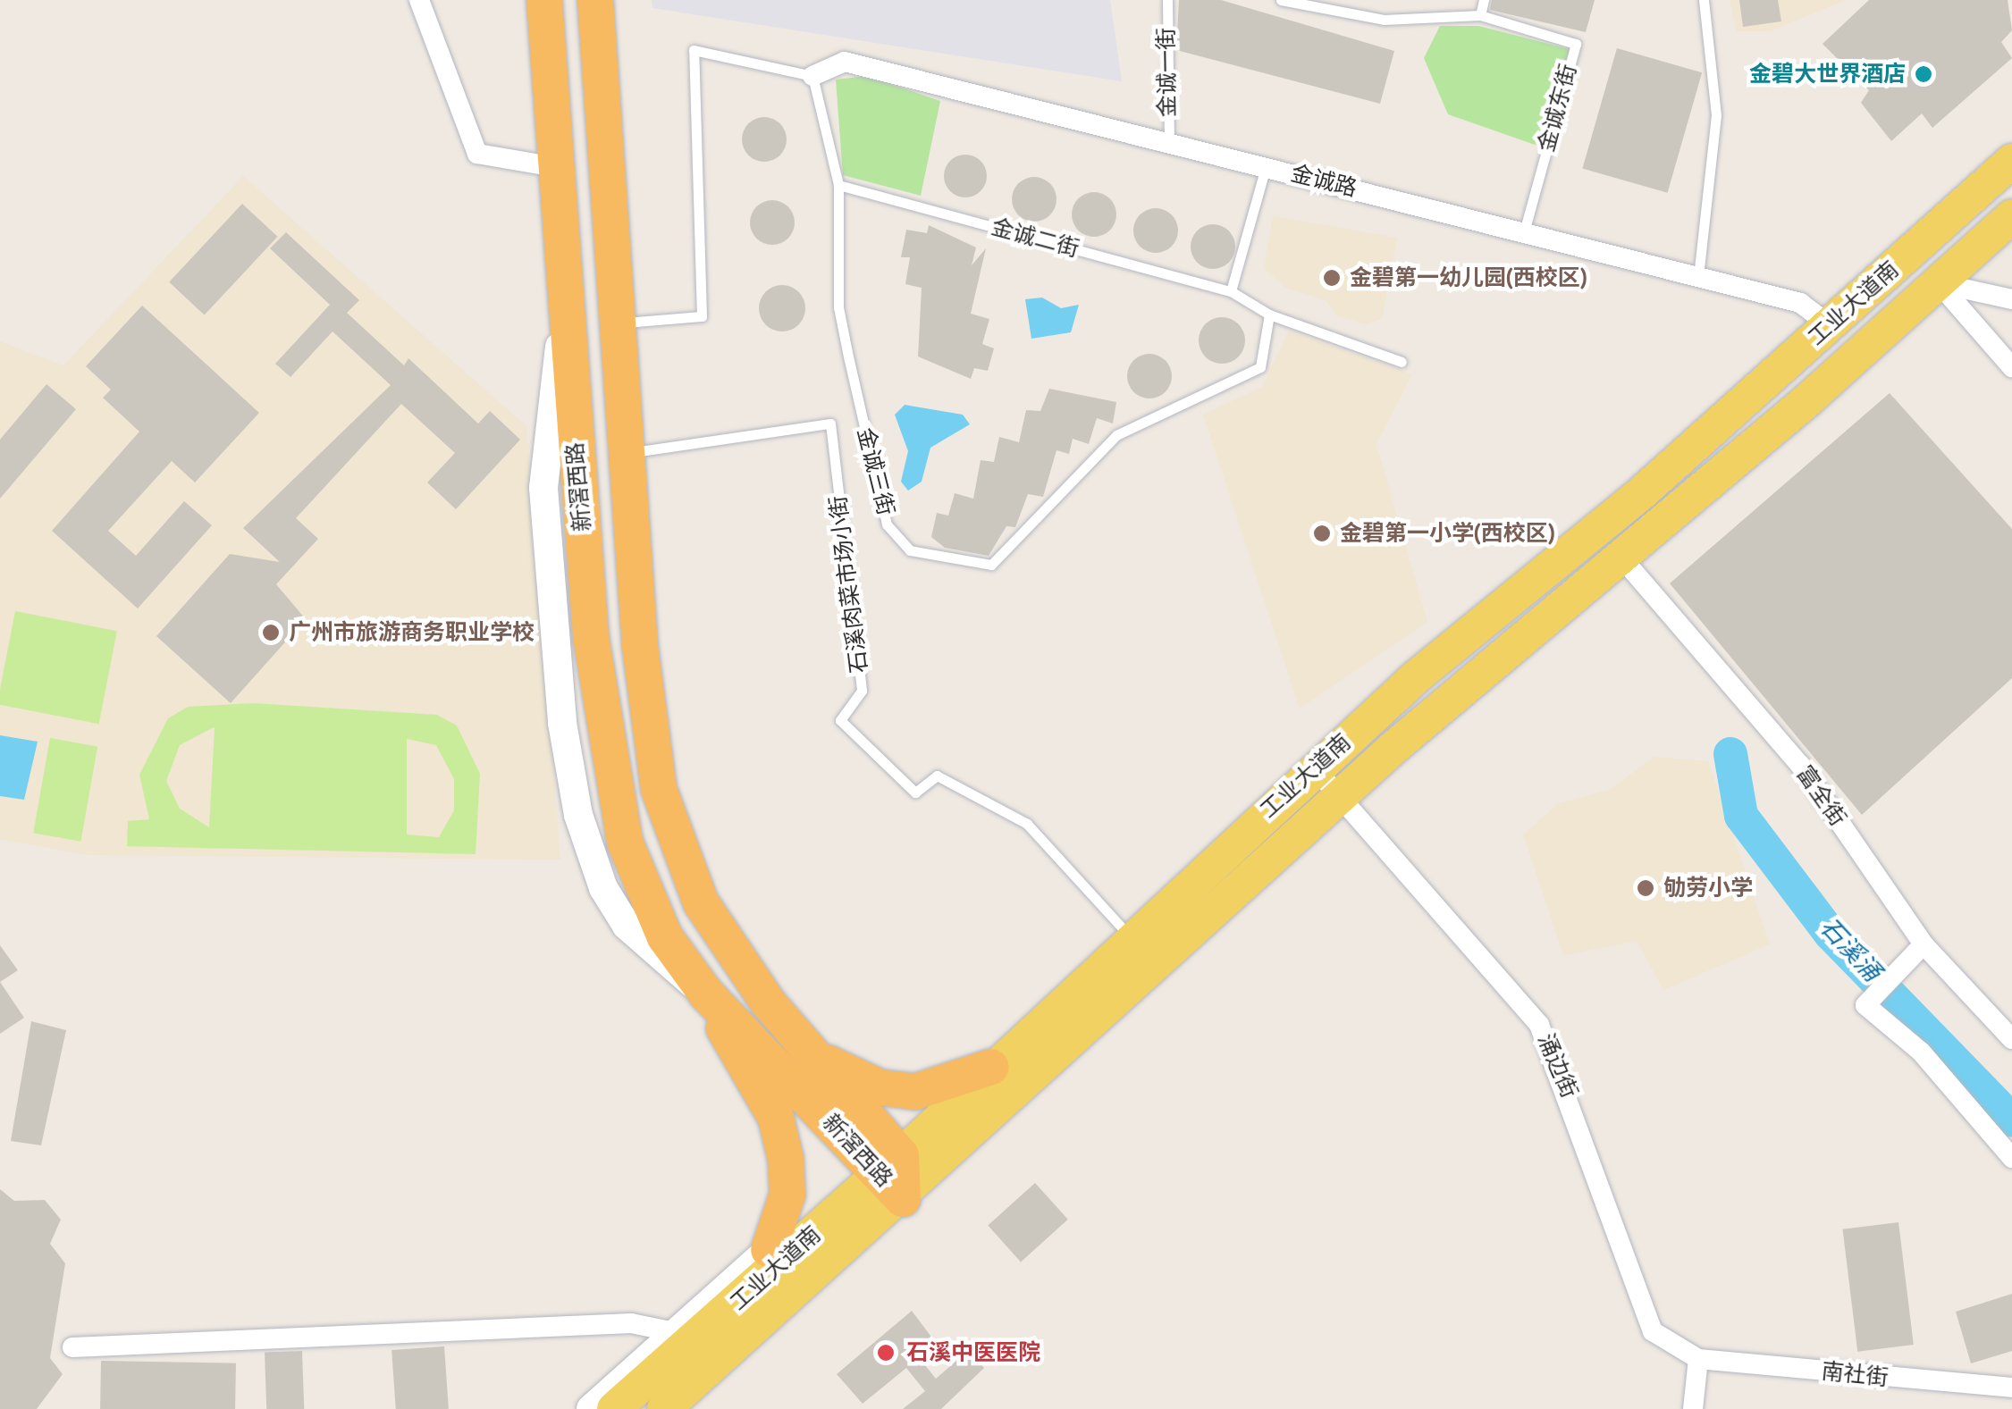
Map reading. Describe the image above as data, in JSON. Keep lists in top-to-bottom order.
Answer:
{
  "streets": {
    "highway": ["新滘西路"],
    "main road": ["工业大道南"],
    "street": [
      "金诚路",
      "富全街",
      "涌边街",
      "南社街"
    ],
    "lane": [
      "金诚一街",
      "金诚东街",
      "金诚二街",
      "金诚三街",
      "石溪肉菜市场小街"
    ]
  },
  "crossings": [
    ["金诚一街", "金诚路"],
    ["金诚东街", "金诚路"],
    ["金诚路", "工业大道南"],
    ["金诚路", "金诚三街"],
    ["金诚二街", "金诚三街"],
    ["工业大道南", "新滘西路"],
    ["工业大道南", "石溪肉菜市场小街"],
    ["工业大道南", "涌边街"],
    ["新滘西路", "石溪肉菜市场小街"],
    ["涌边街", "南社街"]
  ],
  "water": ["石溪涌"],
  "places": [
    "金碧大世界酒店",
    "金碧第一幼儿园(西校区)",
    "金碧第一小学(西校区)",
    "广州市旅游商务职业学校",
    "劬劳小学",
    "石溪中医医院"
  ]
}
